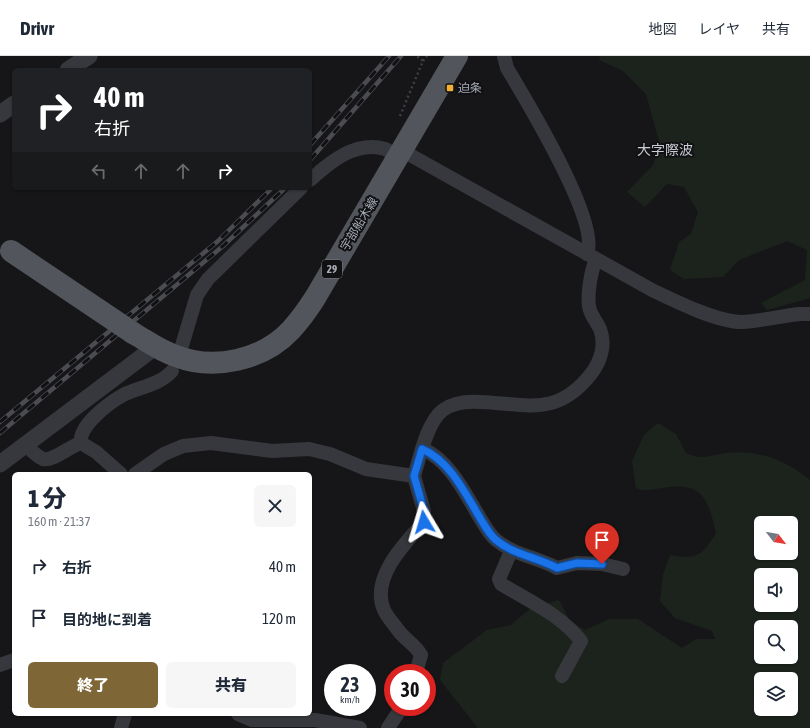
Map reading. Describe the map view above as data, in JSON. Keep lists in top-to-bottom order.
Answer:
{
  "streets": {
    "main road": ["宇部船木線", "29"]
  },
  "districts": ["大字際波"],
  "places": {
    "transit": ["迫条"]
  },
  "north": "bottom right",
  "page": {
    "header": "Drivr",
    "nav": ["地図", "レイヤ", "共有"],
    "turn": ["40 m", "右折"],
    "heading": ["1 分", "160 m · 21:37"],
    "list": [
      {
        "name": "右折",
        "value": "40 m"
      },
      {
        "name": "目的地に到着",
        "value": "120 m"
      }
    ],
    "buttons": ["終了", "共有"],
    "speed": "23 km/h",
    "limit": "30"
  }
}
